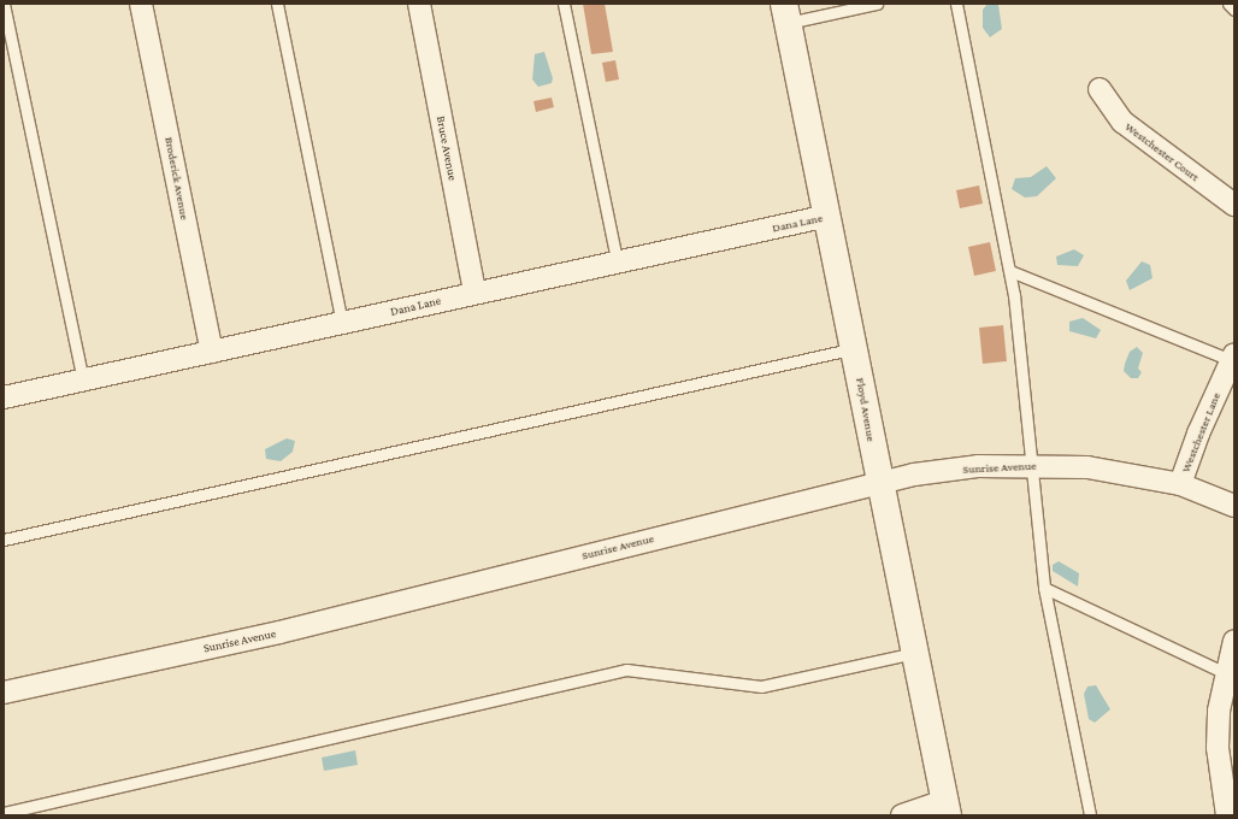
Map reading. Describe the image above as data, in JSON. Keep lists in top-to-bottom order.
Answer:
{
  "streets": {
    "street": [
      "Bruce Avenue",
      "Westchester Court",
      "Broderick Avenue",
      "Dana Lane",
      "Floyd Avenue",
      "Westchester Lane",
      "Sunrise Avenue"
    ]
  },
  "crossings": [
    ["Bruce Avenue", "Dana Lane"],
    ["Broderick Avenue", "Dana Lane"],
    ["Dana Lane", "Floyd Avenue"],
    ["Floyd Avenue", "Sunrise Avenue"],
    ["Westchester Lane", "Sunrise Avenue"]
  ]
}
